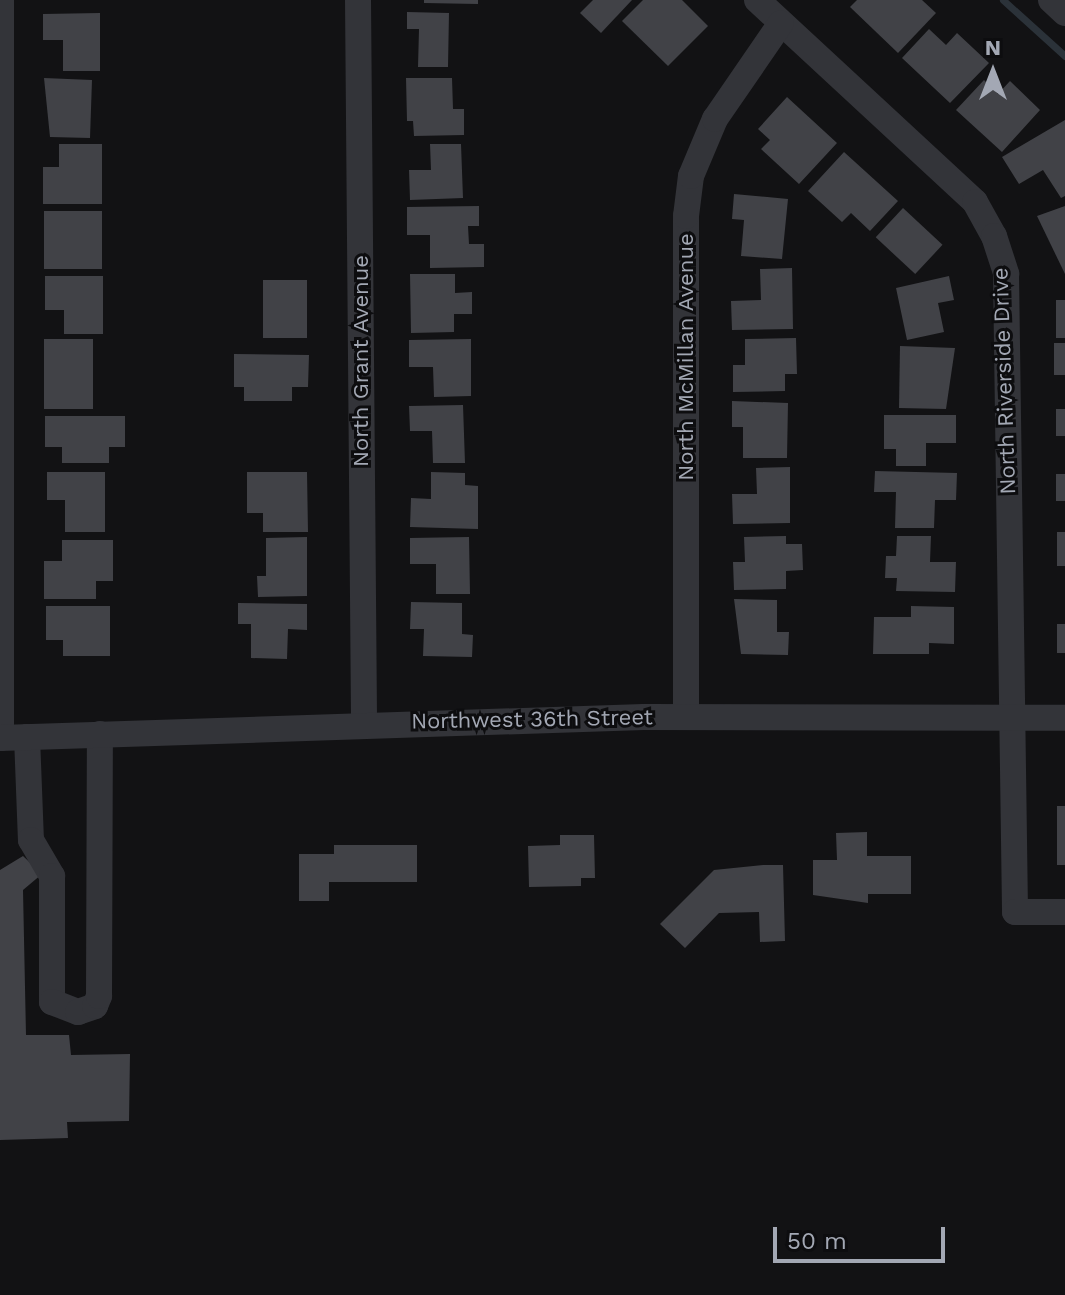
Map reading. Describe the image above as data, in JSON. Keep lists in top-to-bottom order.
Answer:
{
  "streets": {
    "street": [
      "North McMillan Avenue",
      "North Grant Avenue",
      "North Riverside Drive",
      "Northwest 36th Street"
    ]
  },
  "crossings": [
    ["North McMillan Avenue", "North Riverside Drive"],
    ["North McMillan Avenue", "Northwest 36th Street"],
    ["North Grant Avenue", "Northwest 36th Street"],
    ["North Riverside Drive", "Northwest 36th Street"]
  ],
  "scale_bar": "50 m",
  "north": "top"
}
